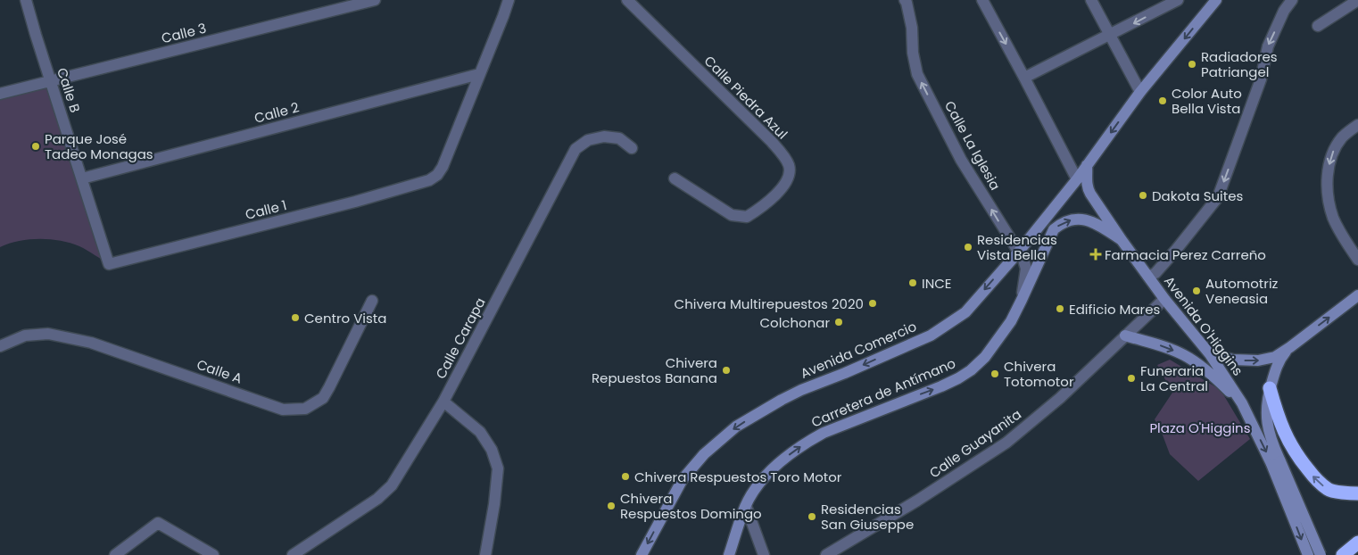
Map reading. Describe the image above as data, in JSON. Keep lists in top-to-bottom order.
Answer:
{
  "streets": {
    "main road": ["Avenida O'Higgins", "Avenida Comercio", "Carretera de Antímano"],
    "street": [
      "Calle 3",
      "Calle B",
      "Calle Piedra Azul",
      "Calle 2",
      "Calle La Iglesia",
      "Calle 1",
      "Calle Carapa",
      "Calle A",
      "Calle Guayanita"
    ]
  },
  "crossings": [
    ["Calle 3", "Calle B"],
    ["Calle B", "Calle 2"],
    ["Calle B", "Calle 1"],
    ["Calle 2", "Calle 1"],
    ["Calle La Iglesia", "Avenida O'Higgins"],
    ["Calle La Iglesia", "Avenida Comercio"],
    ["Calle La Iglesia", "Carretera de Antímano"],
    ["Avenida O'Higgins", "Avenida Comercio"],
    ["Avenida O'Higgins", "Carretera de Antímano"],
    ["Avenida O'Higgins", "Calle Guayanita"]
  ],
  "one_way": ["Avenida Comercio", "Carretera de Antímano"],
  "parks": ["Plaza O'Higgins"],
  "places": {
    "other": [
      "Radiadores Patriangel",
      "Color Auto Bella Vista",
      "Parque José Tadeo Monagas",
      "Dakota Suites",
      "Residencias Vista Bella",
      "INCE",
      "Automotriz Veneasia",
      "Chivera Multirepuestos 2020",
      "Edificio Mares",
      "Centro Vista",
      "Colchonar",
      "Chivera Repuestos Banana",
      "Chivera Totomotor",
      "Funeraria La Central",
      "Chivera Respuestos Toro Motor",
      "Chivera Respuestos Domingo",
      "Residencias San Giuseppe"
    ],
    "health": ["Farmacia Perez Carreño"]
  }
}
